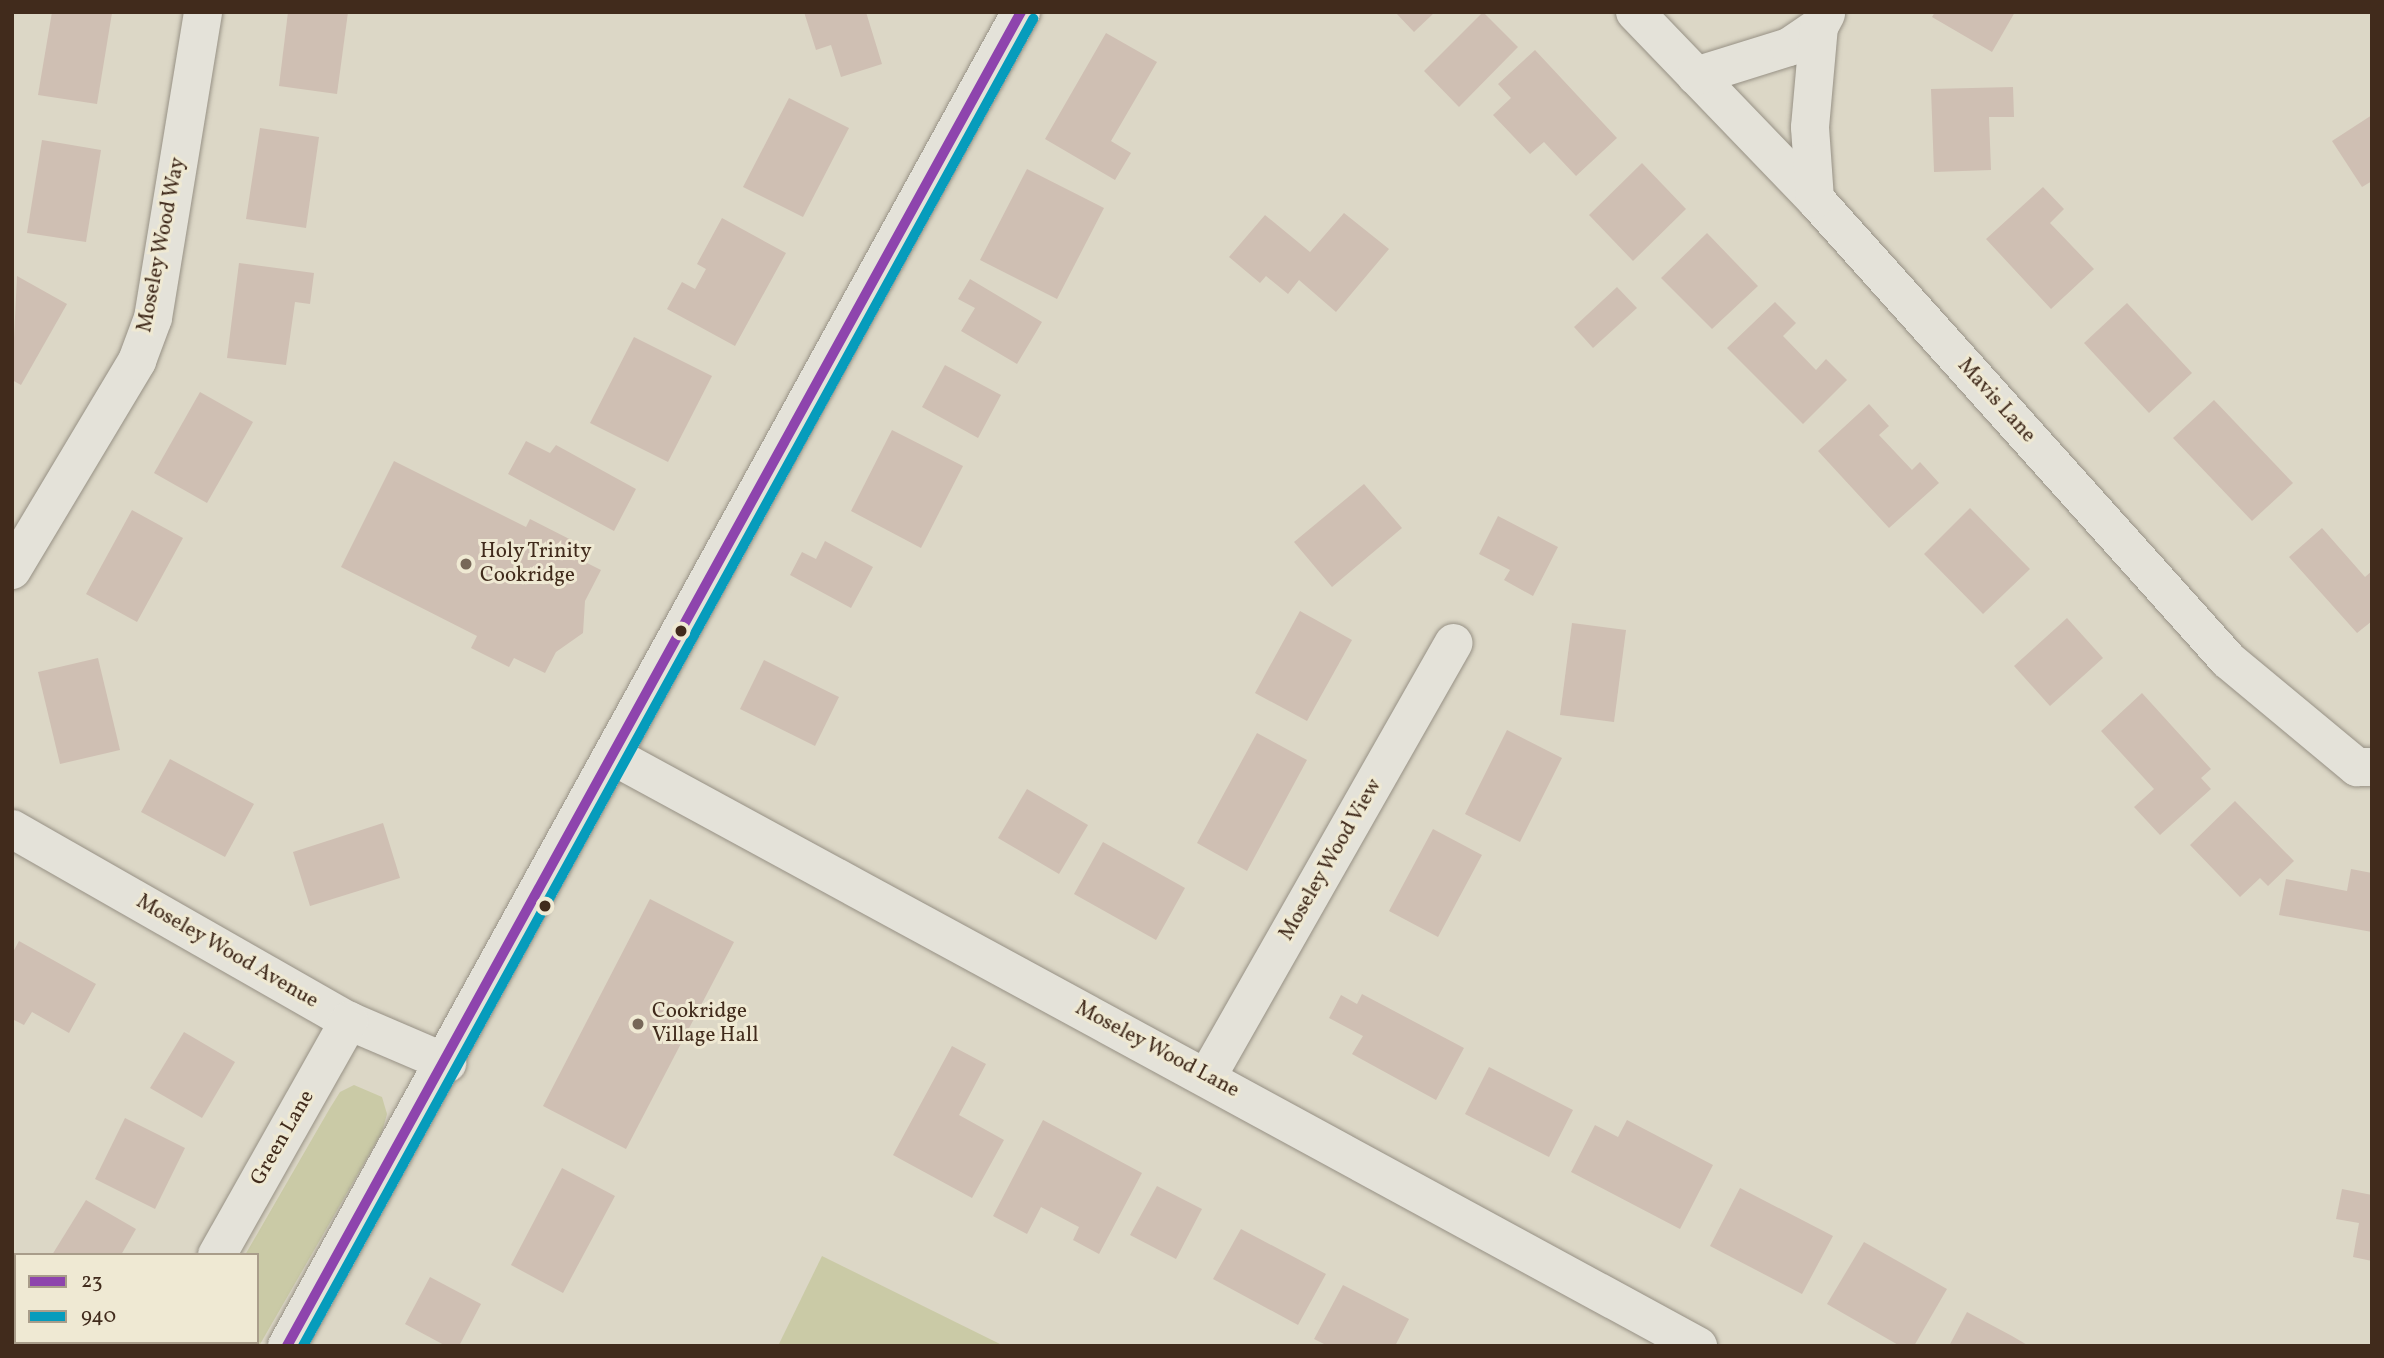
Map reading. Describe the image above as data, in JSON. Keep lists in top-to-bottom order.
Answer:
{
  "streets": {
    "street": [
      "Moseley Wood Way",
      "Mavis Lane",
      "Moseley Wood View",
      "Moseley Wood Avenue",
      "Moseley Wood Lane",
      "Green Lane"
    ]
  },
  "crossings": [
    ["Moseley Wood View", "Moseley Wood Lane"],
    ["Moseley Wood Avenue", "Green Lane"]
  ],
  "places": ["Holy Trinity Cookridge", "Cookridge Village Hall"],
  "lines": ["transit line 23", "transit line 940"],
  "legend": ["23", "940"]
}
